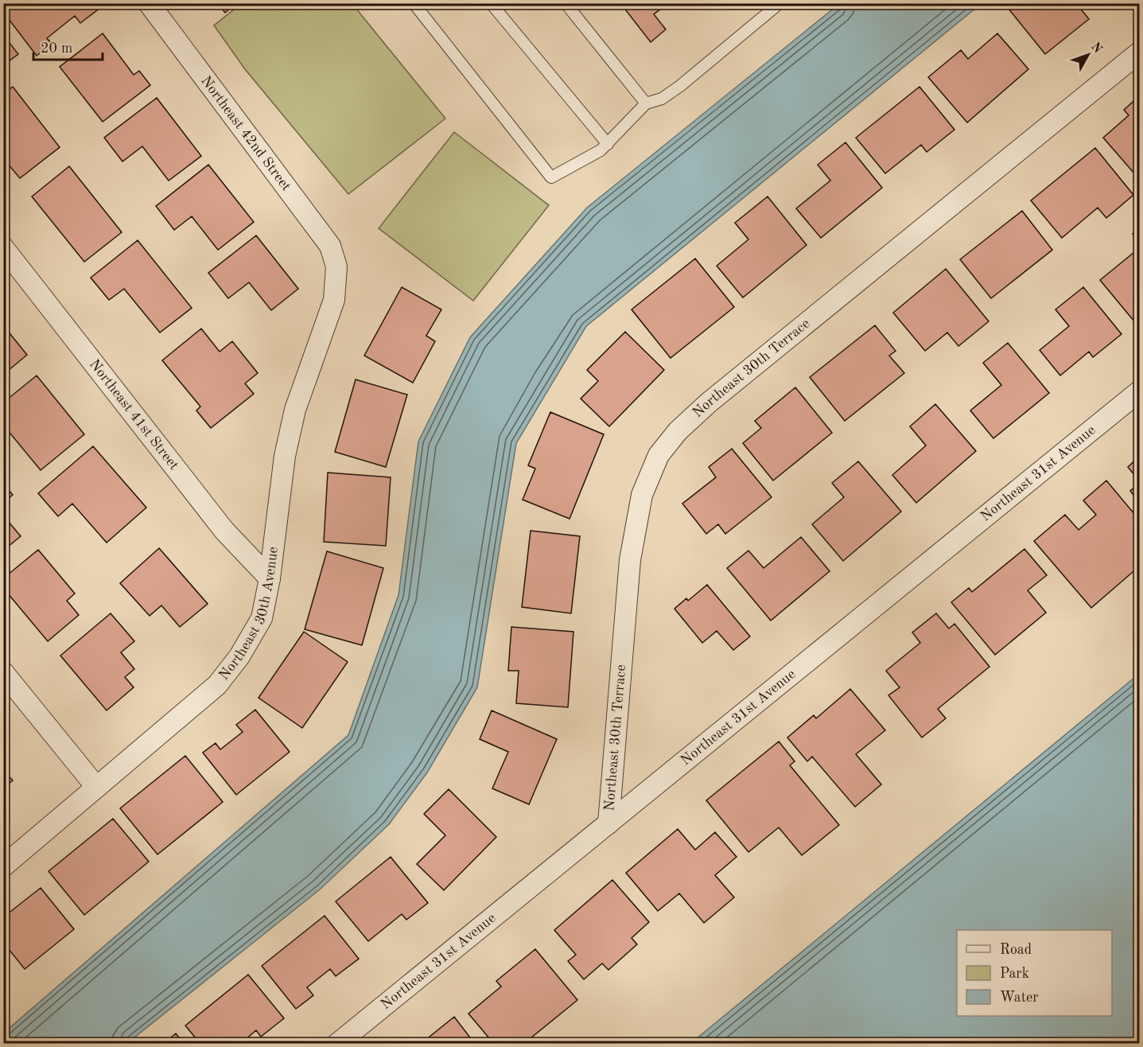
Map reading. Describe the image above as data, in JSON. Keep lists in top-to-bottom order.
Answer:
{
  "streets": {
    "street": [
      "Northeast 42nd Street",
      "Northeast 30th Terrace",
      "Northeast 41st Street",
      "Northeast 31st Avenue",
      "Northeast 30th Avenue"
    ]
  },
  "crossings": [
    ["Northeast 42nd Street", "Northeast 30th Avenue"],
    ["Northeast 30th Terrace", "Northeast 31st Avenue"],
    ["Northeast 41st Street", "Northeast 30th Avenue"]
  ],
  "legend": ["Road", "Park", "Water"],
  "scale_bar": "20 m",
  "north": "top right"
}
